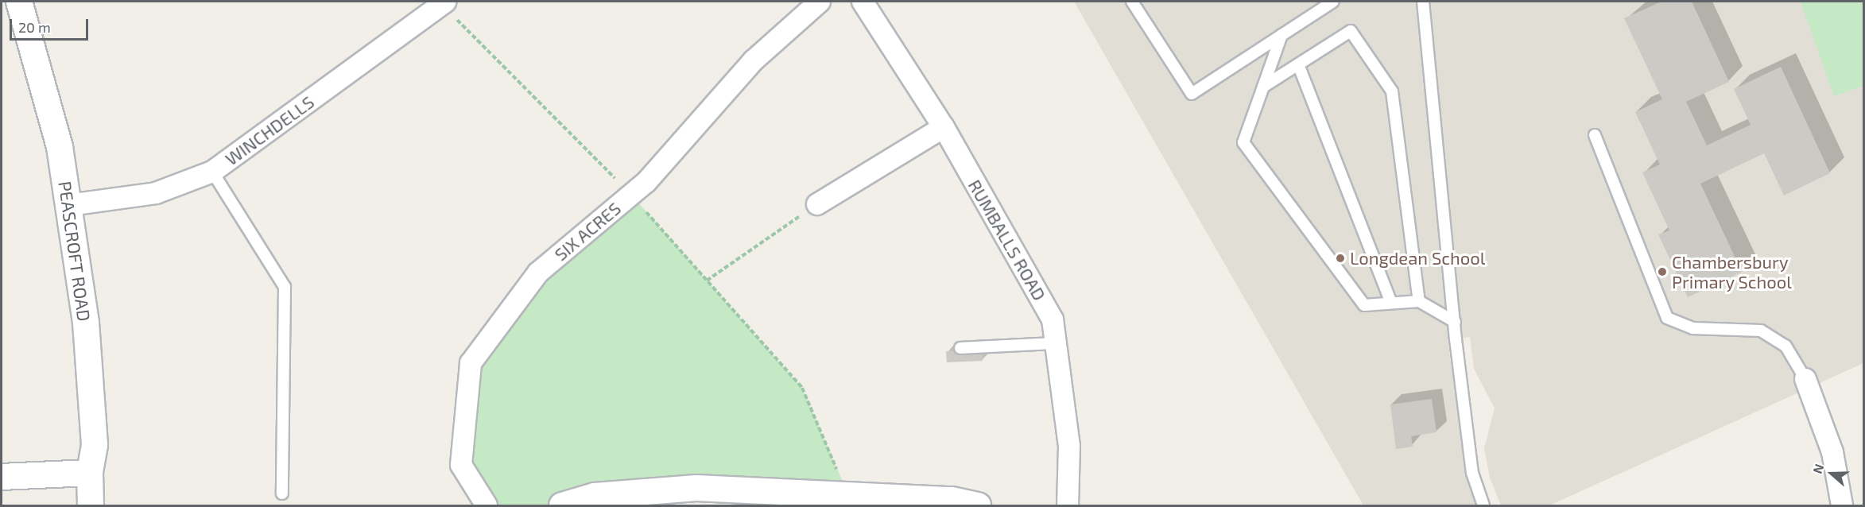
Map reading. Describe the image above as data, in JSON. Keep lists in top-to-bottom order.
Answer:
{
  "streets": {
    "street": [
      "WINCHDELLS",
      "SIX ACRES",
      "RUMBALLS ROAD",
      "PEASCROFT ROAD"
    ]
  },
  "crossings": [
    ["WINCHDELLS", "PEASCROFT ROAD"]
  ],
  "places": ["Longdean School", "Chambersbury Primary School"],
  "scale_bar": "20 m",
  "north": "left"
}
